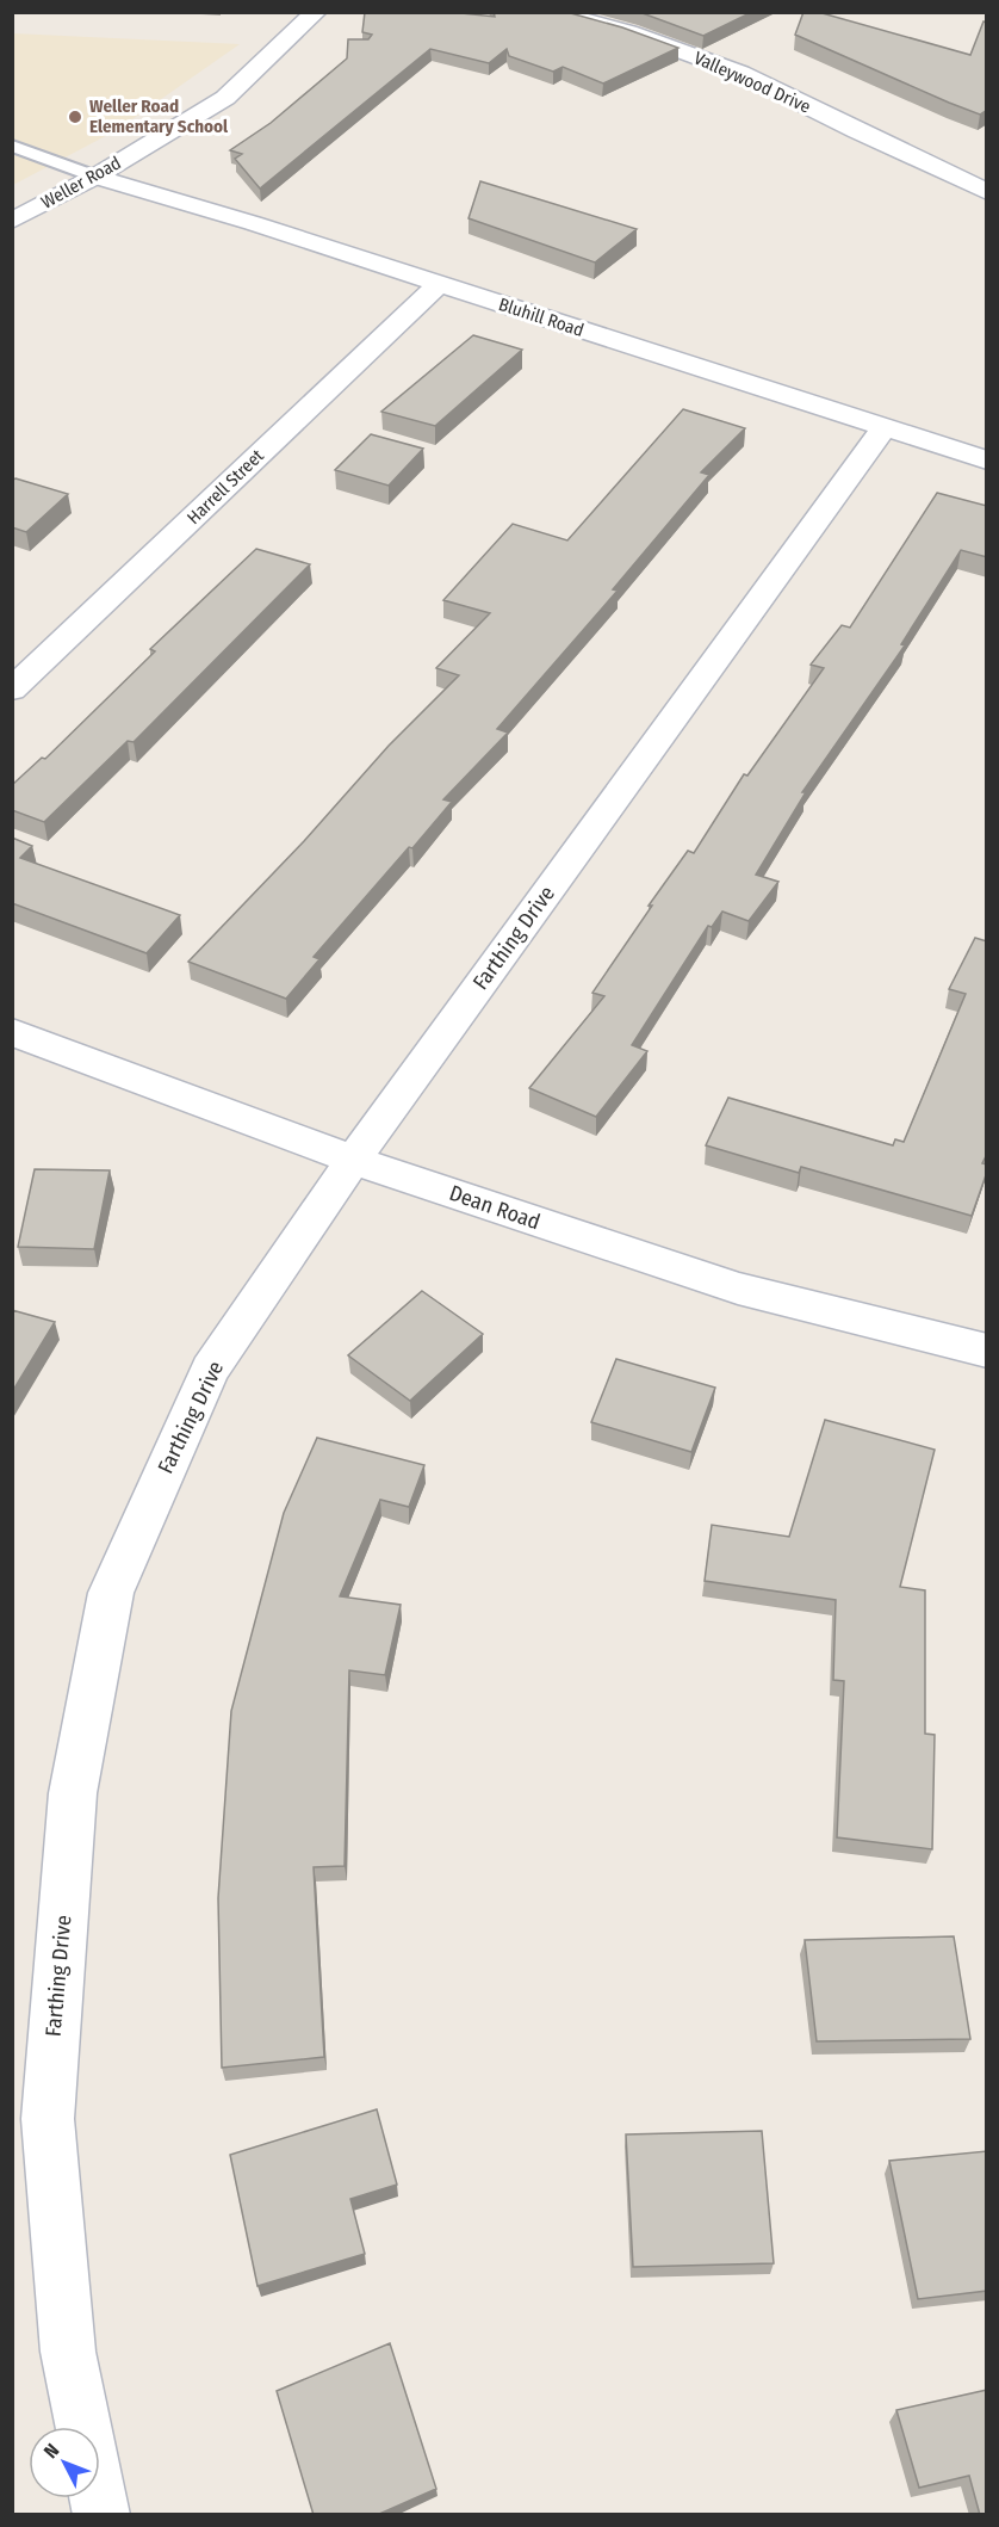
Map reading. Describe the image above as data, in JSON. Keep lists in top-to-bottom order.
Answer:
{
  "streets": {
    "street": [
      "Valleywood Drive",
      "Weller Road",
      "Bluhill Road",
      "Harrell Street",
      "Farthing Drive",
      "Dean Road"
    ]
  },
  "crossings": [
    ["Weller Road", "Bluhill Road"],
    ["Bluhill Road", "Harrell Street"],
    ["Bluhill Road", "Farthing Drive"],
    ["Farthing Drive", "Dean Road"]
  ],
  "places": ["Weller Road Elementary School"],
  "north": "top left"
}
